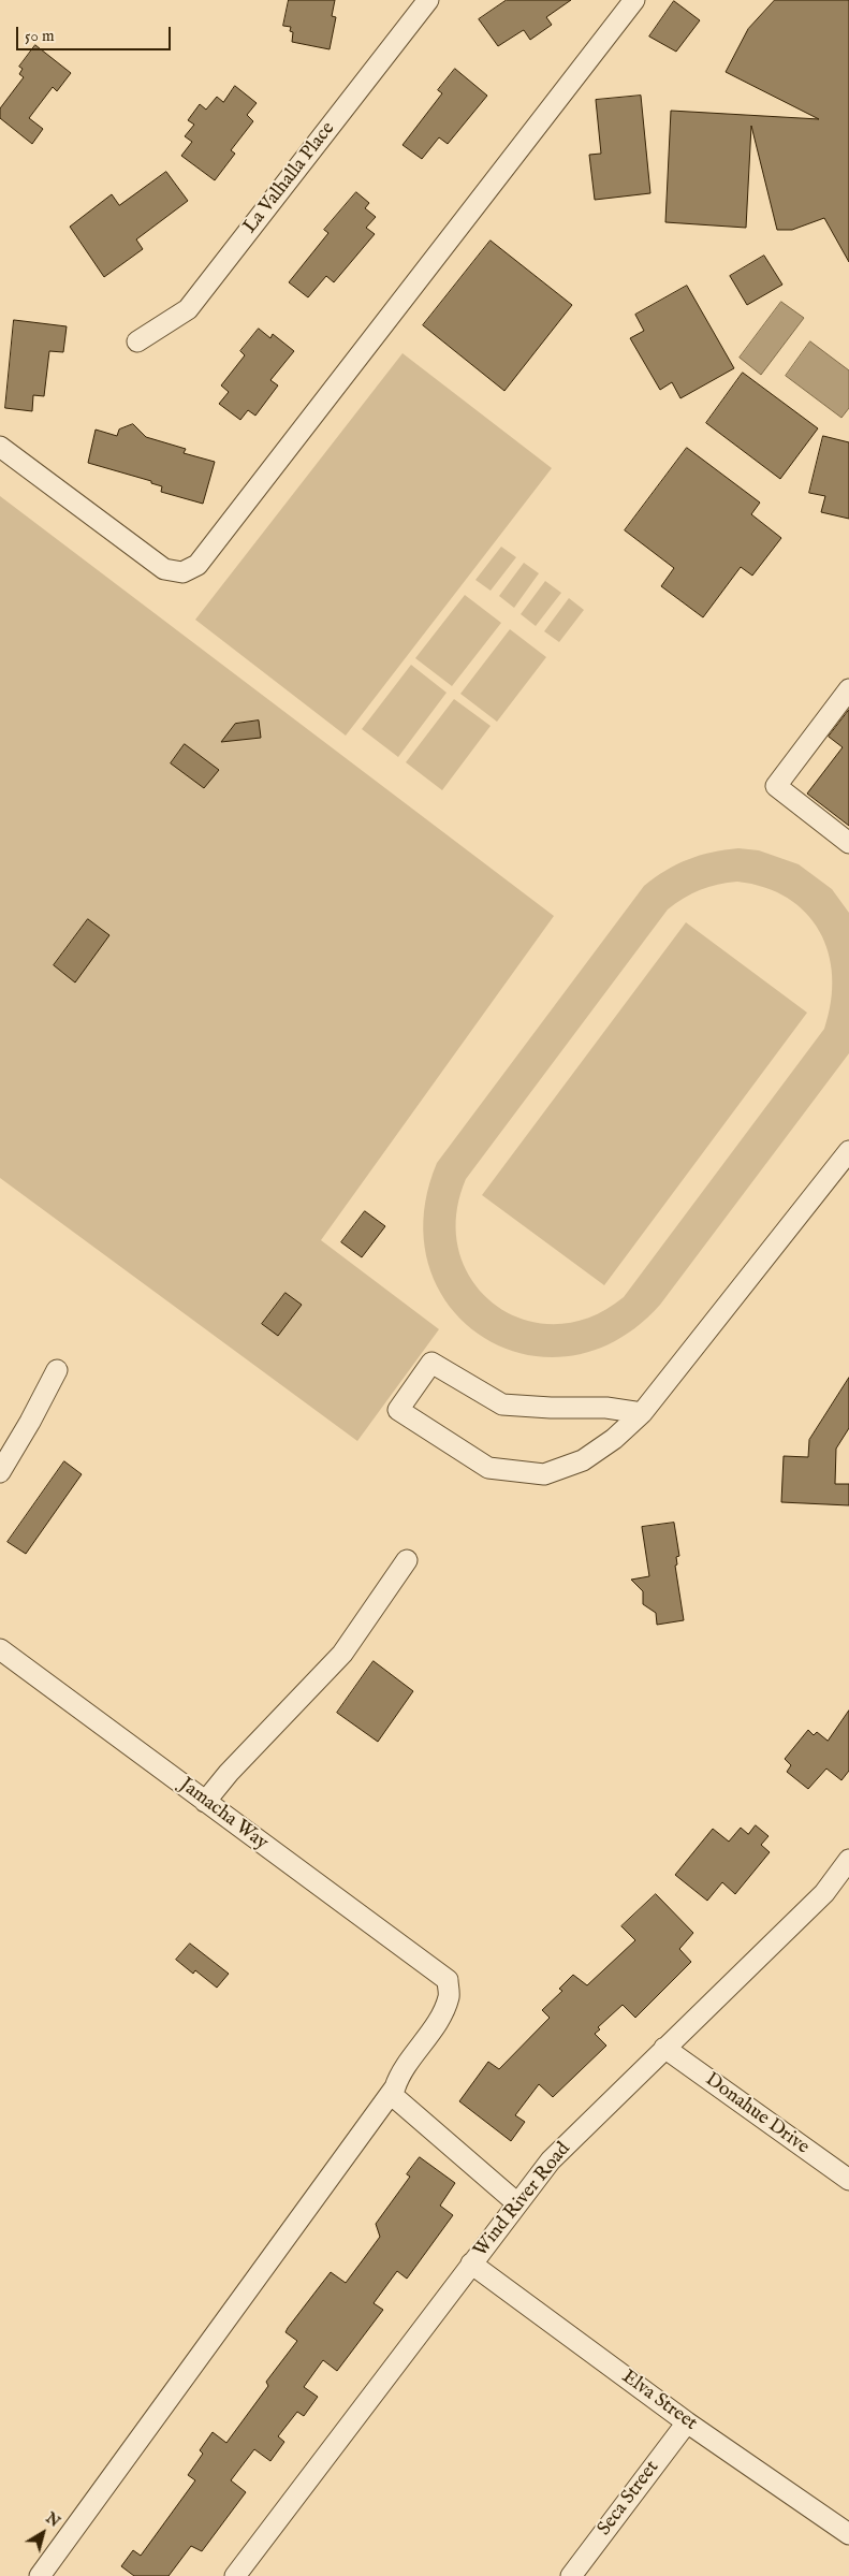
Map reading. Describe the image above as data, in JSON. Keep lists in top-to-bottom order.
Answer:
{
  "streets": {
    "street": [
      "La Valhalla Place",
      "Jamacha Way",
      "Donahue Drive",
      "Wind River Road",
      "Elva Street",
      "Seca Street"
    ]
  },
  "crossings": [
    ["Donahue Drive", "Wind River Road"],
    ["Wind River Road", "Elva Street"],
    ["Elva Street", "Seca Street"]
  ],
  "scale_bar": "50 m",
  "north": "top right"
}
